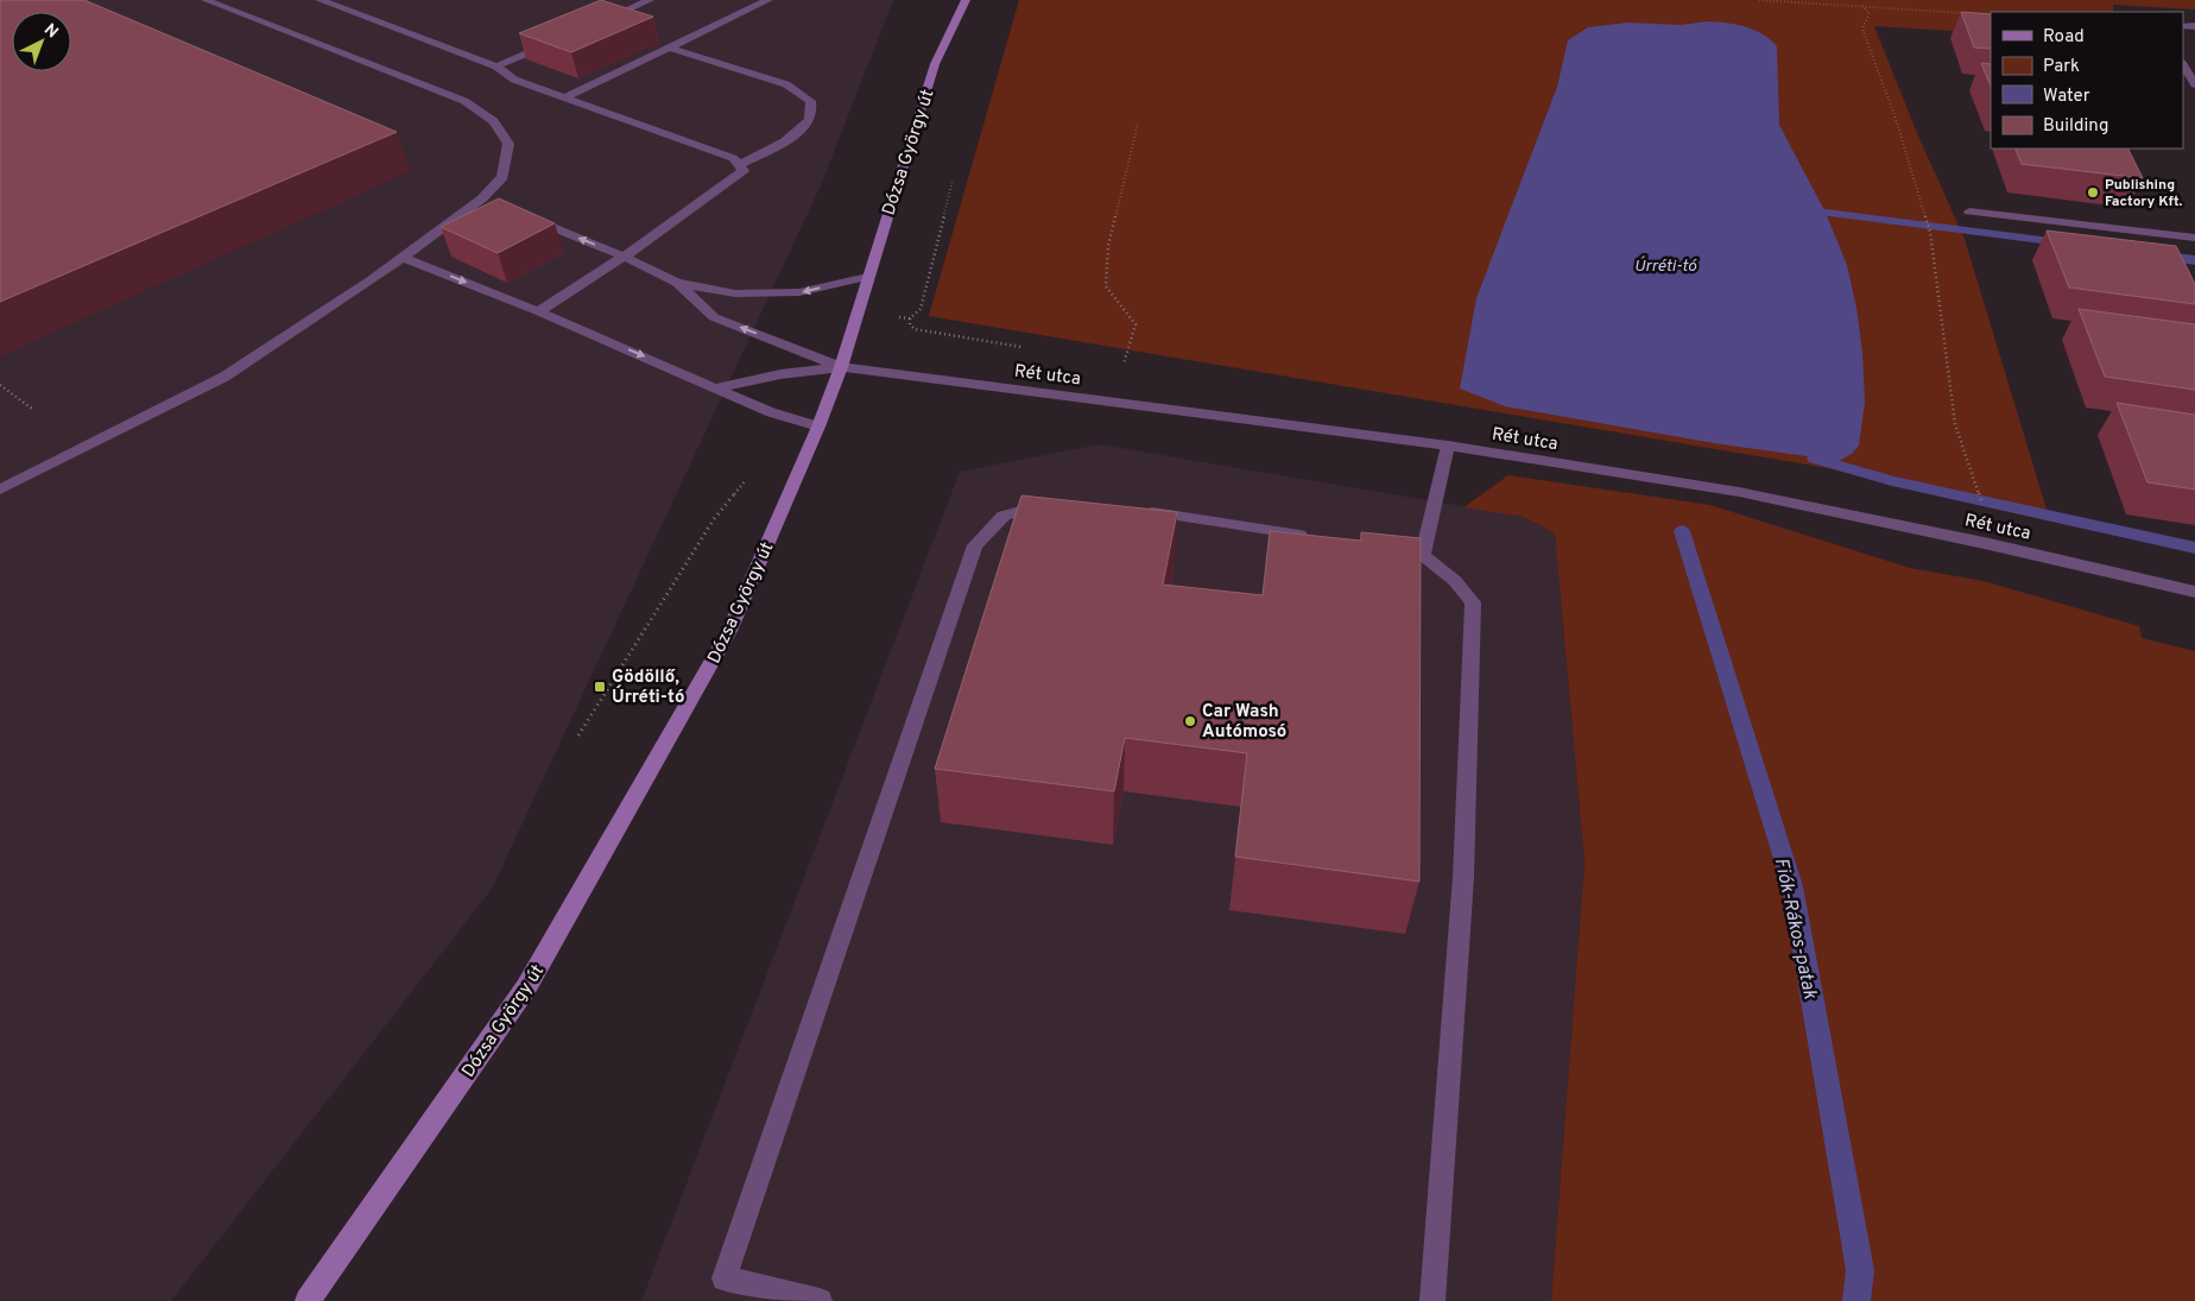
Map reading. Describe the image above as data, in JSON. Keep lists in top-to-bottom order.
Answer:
{
  "streets": {
    "main road": ["Dózsa György út"],
    "street": ["Rét utca"]
  },
  "crossings": [
    ["Dózsa György út", "Rét utca"]
  ],
  "water": ["Úrréti-tó", "Fiók-Rákos-patak"],
  "places": {
    "other": ["Publishing Factory Kft.", "Car Wash Autómosó"],
    "transit": ["Gödöllő, Úrréti-tó"]
  },
  "legend": [
    "Road",
    "Park",
    "Water",
    "Building"
  ],
  "north": "top right"
}
